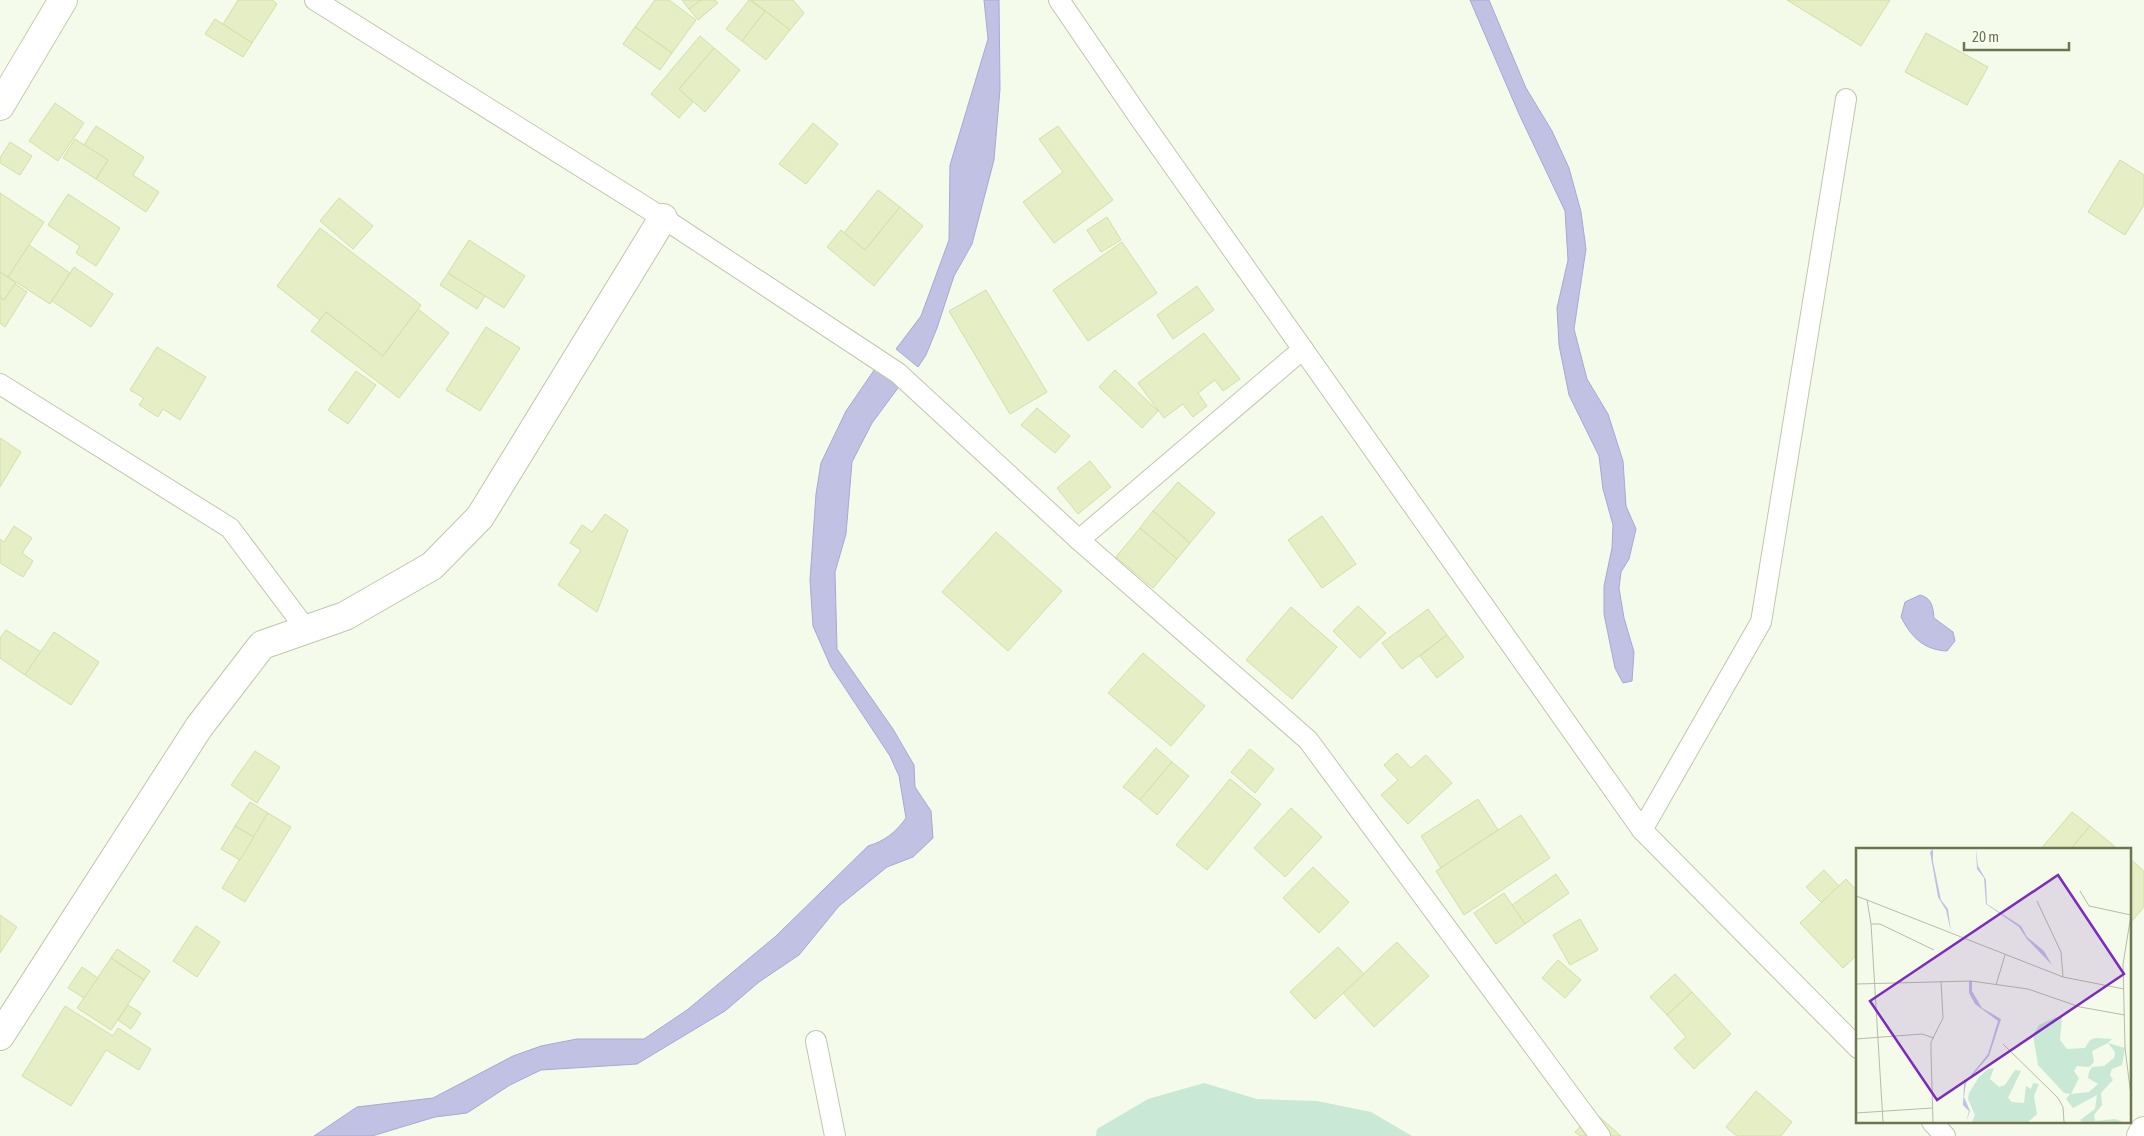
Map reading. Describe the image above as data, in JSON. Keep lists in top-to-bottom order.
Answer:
{
  "scale_bar": "20 m"
}
